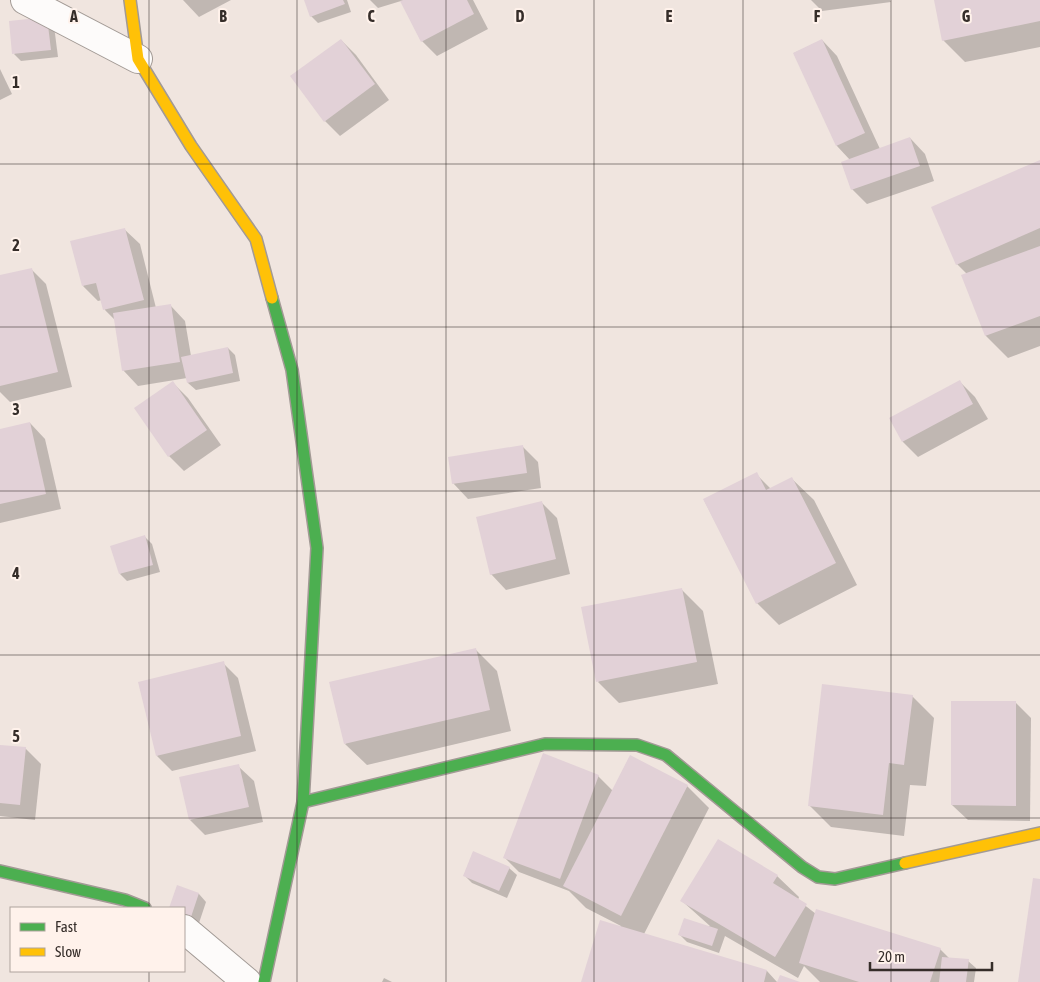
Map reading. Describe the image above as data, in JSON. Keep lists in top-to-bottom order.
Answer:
{
  "legend": ["Fast", "Slow"],
  "scale_bar": "20 m",
  "grid": {
    "columns": [
      "A",
      "B",
      "C",
      "D",
      "E",
      "F",
      "G"
    ],
    "rows": [
      "1",
      "2",
      "3",
      "4",
      "5"
    ]
  }
}
